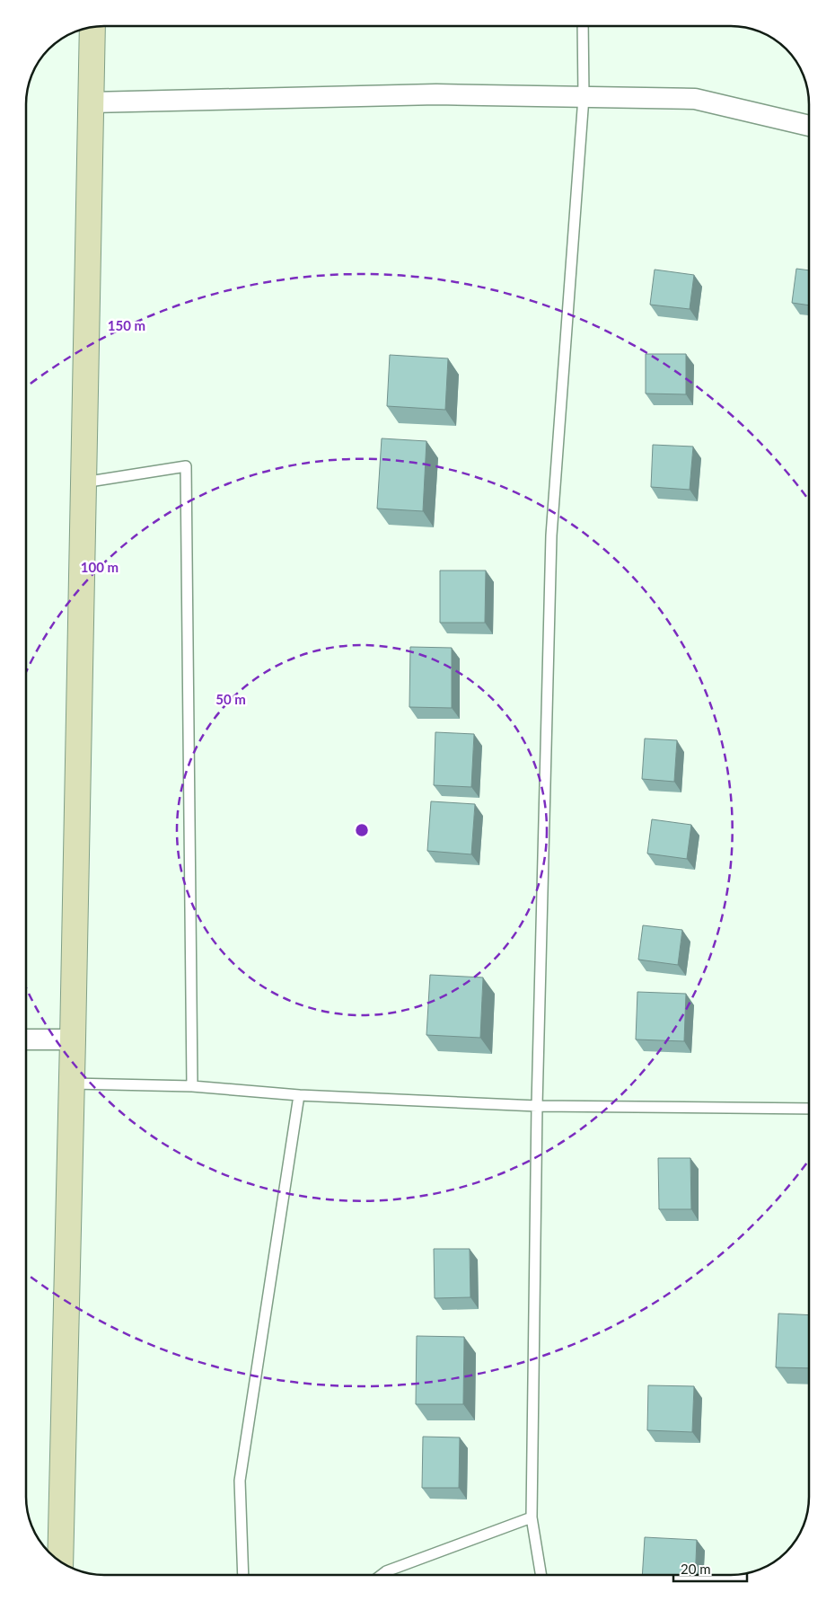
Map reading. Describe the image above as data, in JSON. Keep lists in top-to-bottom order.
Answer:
{
  "scale_bar": "20 m",
  "rings": ["150 m", "100 m", "50 m"]
}
